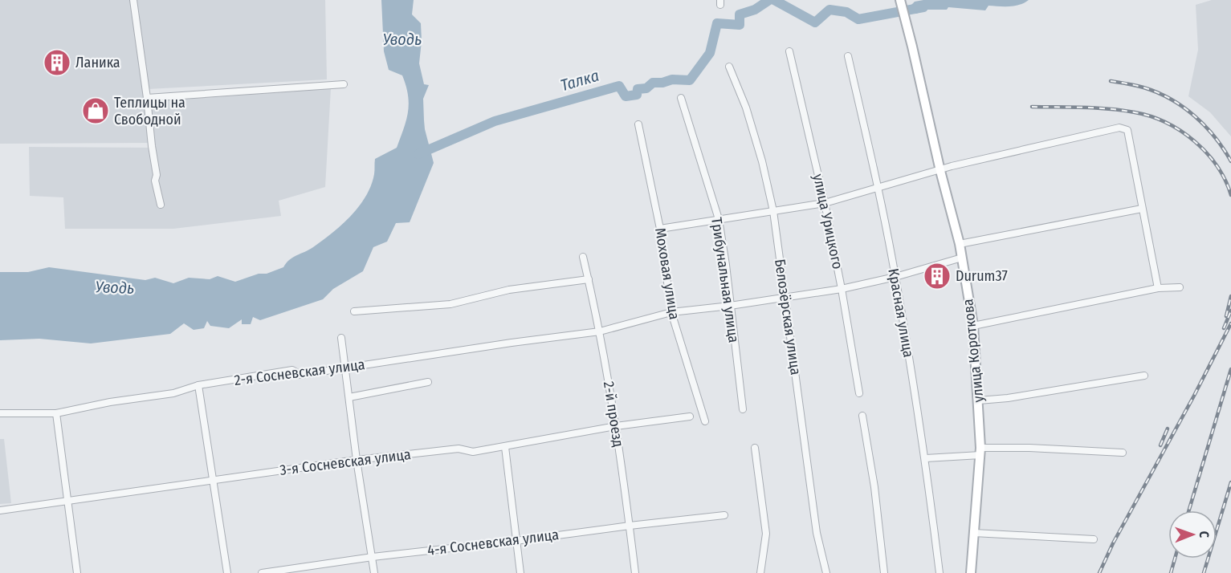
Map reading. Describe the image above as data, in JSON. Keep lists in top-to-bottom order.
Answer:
{
  "streets": {
    "main road": ["улица Короткова"],
    "street": [
      "улица Урицкого",
      "Моховая улица",
      "Трибунальная улица",
      "Красная улица",
      "Белозёрская улица",
      "2-я Сосневская улица",
      "2-й проезд",
      "3-я Сосневская улица",
      "4-я Сосневская улица"
    ]
  },
  "crossings": [
    ["улица Урицкого", "2-я Сосневская улица"],
    ["Моховая улица", "2-я Сосневская улица"],
    ["Трибунальная улица", "2-я Сосневская улица"],
    ["Красная улица", "2-я Сосневская улица"],
    ["Белозёрская улица", "2-я Сосневская улица"],
    ["улица Короткова", "2-я Сосневская улица"],
    ["2-я Сосневская улица", "2-й проезд"],
    ["2-й проезд", "3-я Сосневская улица"],
    ["2-й проезд", "4-я Сосневская улица"]
  ],
  "water": ["Уводь", "Талка"],
  "places": {
    "building": ["Ланика", "Durum37"],
    "shop": ["Теплицы на Свободной"]
  },
  "north": "right"
}
